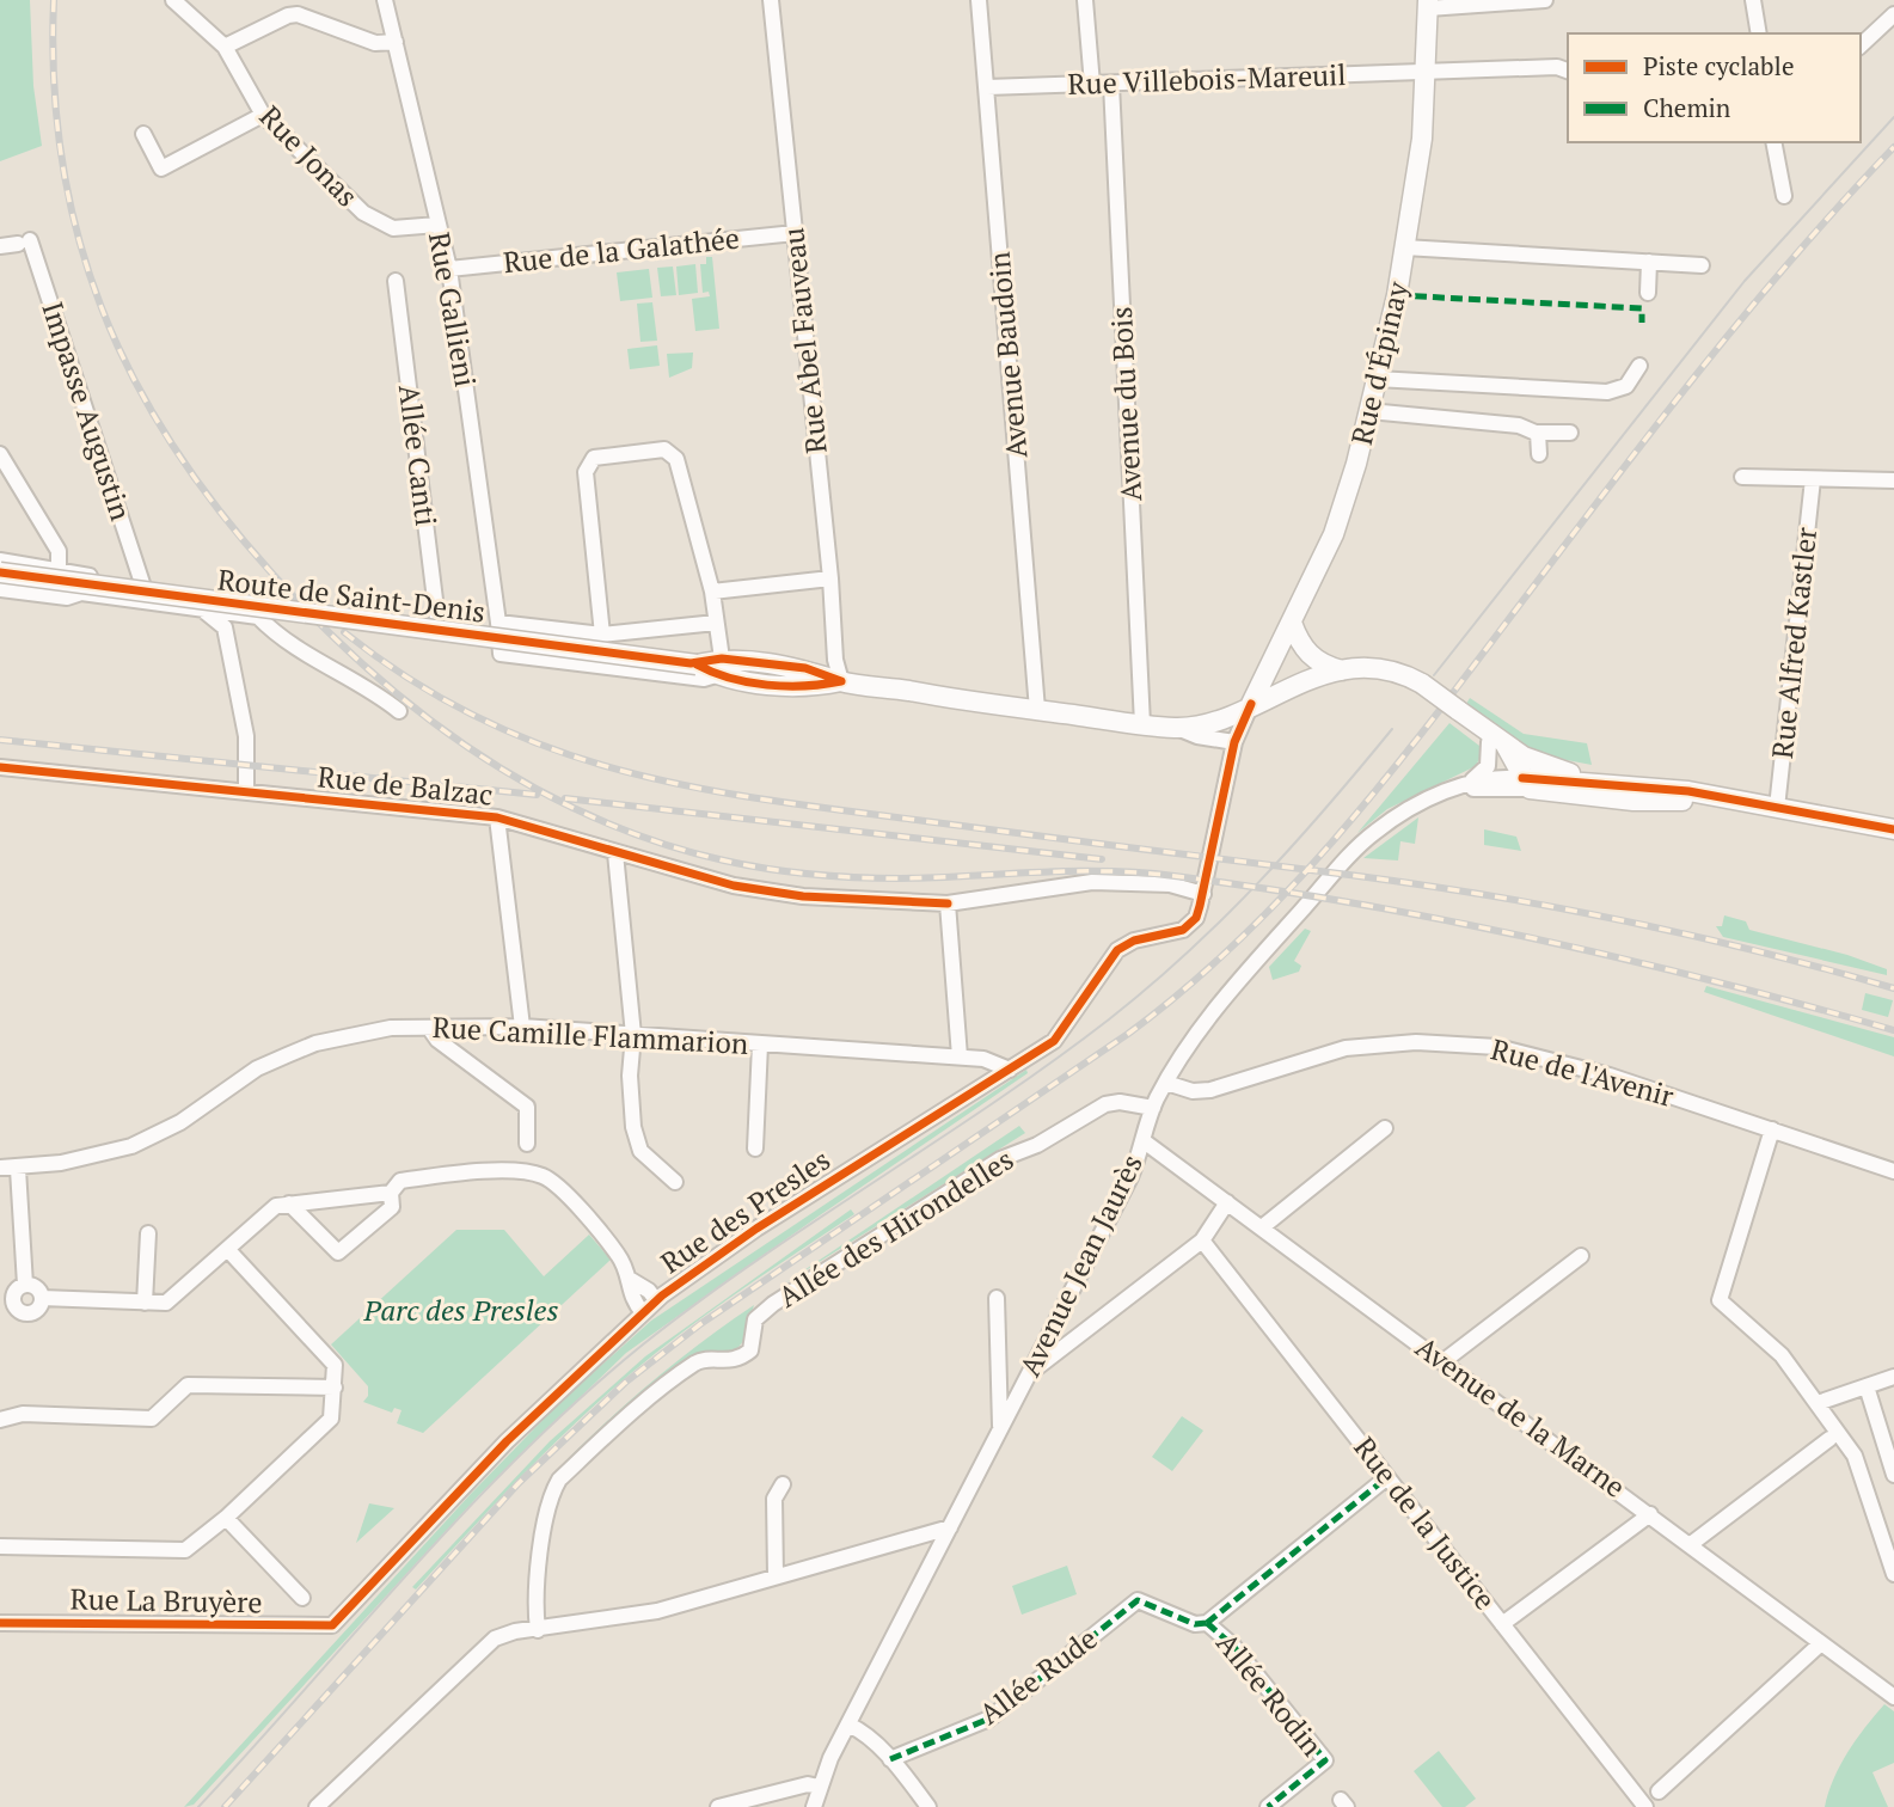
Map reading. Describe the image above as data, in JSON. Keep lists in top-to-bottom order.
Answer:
{
  "streets": {
    "main road": ["Rue d'Épinay", "Route de Saint-Denis"],
    "street": [
      "Rue Villebois-Mareuil",
      "Rue Jonas",
      "Rue de la Galathée",
      "Rue Gallieni",
      "Rue Abel Fauveau",
      "Avenue Baudoin",
      "Avenue du Bois",
      "Impasse Augustin",
      "Allée Canti",
      "Rue Alfred Kastler",
      "Rue de Balzac",
      "Rue Camille Flammarion",
      "Rue de l'Avenir",
      "Rue des Presles",
      "Allée des Hirondelles",
      "Avenue Jean Jaurès",
      "Avenue de la Marne",
      "Rue de la Justice",
      "Rue La Bruyère",
      "Allée Rude",
      "Allée Rodin"
    ]
  },
  "crossings": [
    ["Rue Villebois-Mareuil", "Avenue Baudoin"],
    ["Rue Villebois-Mareuil", "Rue d'Épinay"],
    ["Rue Villebois-Mareuil", "Avenue du Bois"],
    ["Rue Jonas", "Rue Gallieni"],
    ["Rue de la Galathée", "Rue Gallieni"],
    ["Rue de la Galathée", "Rue Abel Fauveau"],
    ["Rue Gallieni", "Route de Saint-Denis"],
    ["Rue Abel Fauveau", "Route de Saint-Denis"],
    ["Avenue Baudoin", "Route de Saint-Denis"],
    ["Rue d'Épinay", "Route de Saint-Denis"],
    ["Avenue du Bois", "Route de Saint-Denis"],
    ["Impasse Augustin", "Route de Saint-Denis"],
    ["Allée Canti", "Route de Saint-Denis"],
    ["Rue de Balzac", "Rue des Presles"],
    ["Rue Camille Flammarion", "Rue des Presles"],
    ["Rue de l'Avenir", "Avenue Jean Jaurès"],
    ["Rue des Presles", "Rue La Bruyère"],
    ["Allée des Hirondelles", "Avenue Jean Jaurès"],
    ["Avenue Jean Jaurès", "Avenue de la Marne"],
    ["Allée Rude", "Allée Rodin"]
  ],
  "parks": ["Parc des Presles"],
  "legend": ["Piste cyclable", "Chemin"]
}
